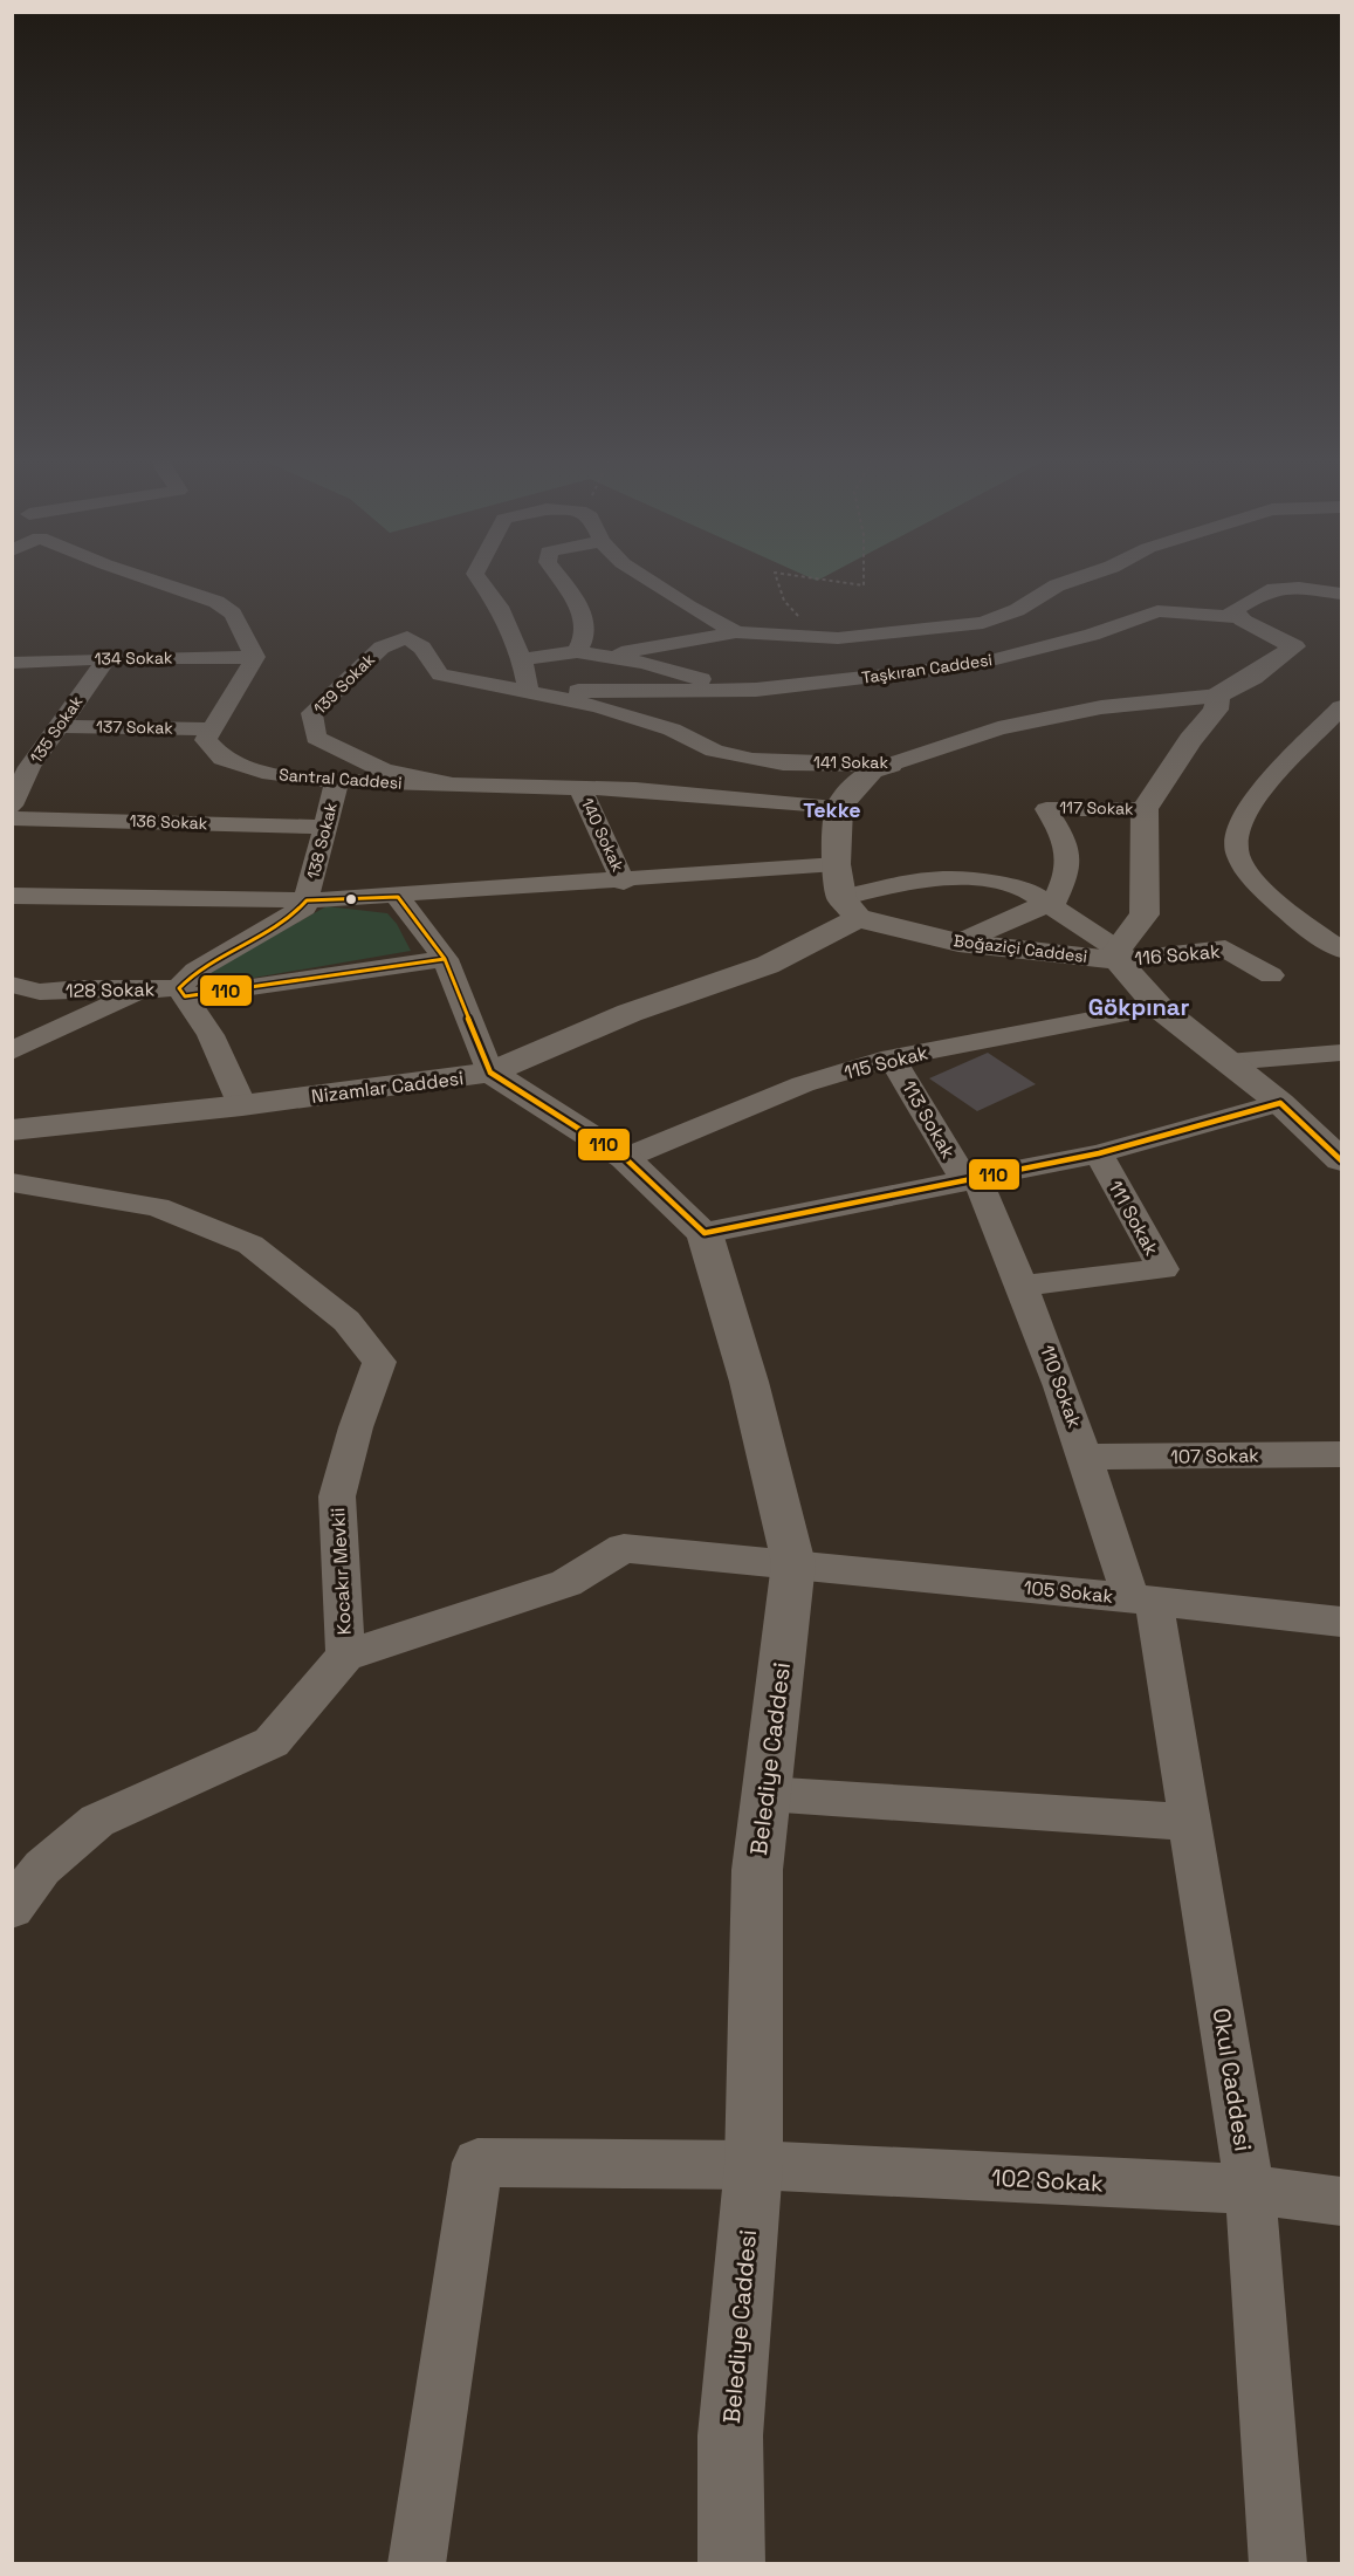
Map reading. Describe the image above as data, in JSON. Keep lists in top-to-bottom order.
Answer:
{
  "streets": {
    "street": [
      "134 Sokak",
      "Taşkıran Caddesi",
      "139 Sokak",
      "137 Sokak",
      "135 Sokak",
      "141 Sokak",
      "Santral Caddesi",
      "117 Sokak",
      "136 Sokak",
      "140 Sokak",
      "138 Sokak",
      "Boğaziçi Caddesi",
      "116 Sokak",
      "128 Sokak",
      "115 Sokak",
      "Nizamlar Caddesi",
      "113 Sokak",
      "111 Sokak",
      "110 Sokak",
      "107 Sokak",
      "Kocakır Mevkii",
      "105 Sokak",
      "Belediye Caddesi",
      "Okul Caddesi",
      "102 Sokak"
    ]
  },
  "crossings": [
    ["134 Sokak", "135 Sokak"],
    ["139 Sokak", "141 Sokak"],
    ["139 Sokak", "Santral Caddesi"],
    ["137 Sokak", "135 Sokak"],
    ["137 Sokak", "Santral Caddesi"],
    ["Santral Caddesi", "140 Sokak"],
    ["Santral Caddesi", "138 Sokak"],
    ["136 Sokak", "138 Sokak"],
    ["138 Sokak", "128 Sokak"],
    ["Boğaziçi Caddesi", "116 Sokak"],
    ["Boğaziçi Caddesi", "Nizamlar Caddesi"],
    ["115 Sokak", "113 Sokak"],
    ["113 Sokak", "110 Sokak"],
    ["111 Sokak", "110 Sokak"],
    ["110 Sokak", "107 Sokak"],
    ["110 Sokak", "105 Sokak"],
    ["110 Sokak", "Okul Caddesi"],
    ["Kocakır Mevkii", "105 Sokak"],
    ["105 Sokak", "Belediye Caddesi"],
    ["105 Sokak", "Okul Caddesi"],
    ["Belediye Caddesi", "102 Sokak"],
    ["Okul Caddesi", "102 Sokak"]
  ],
  "districts": ["Tekke", "Gökpınar"],
  "lines": ["transit line 110"]
}
